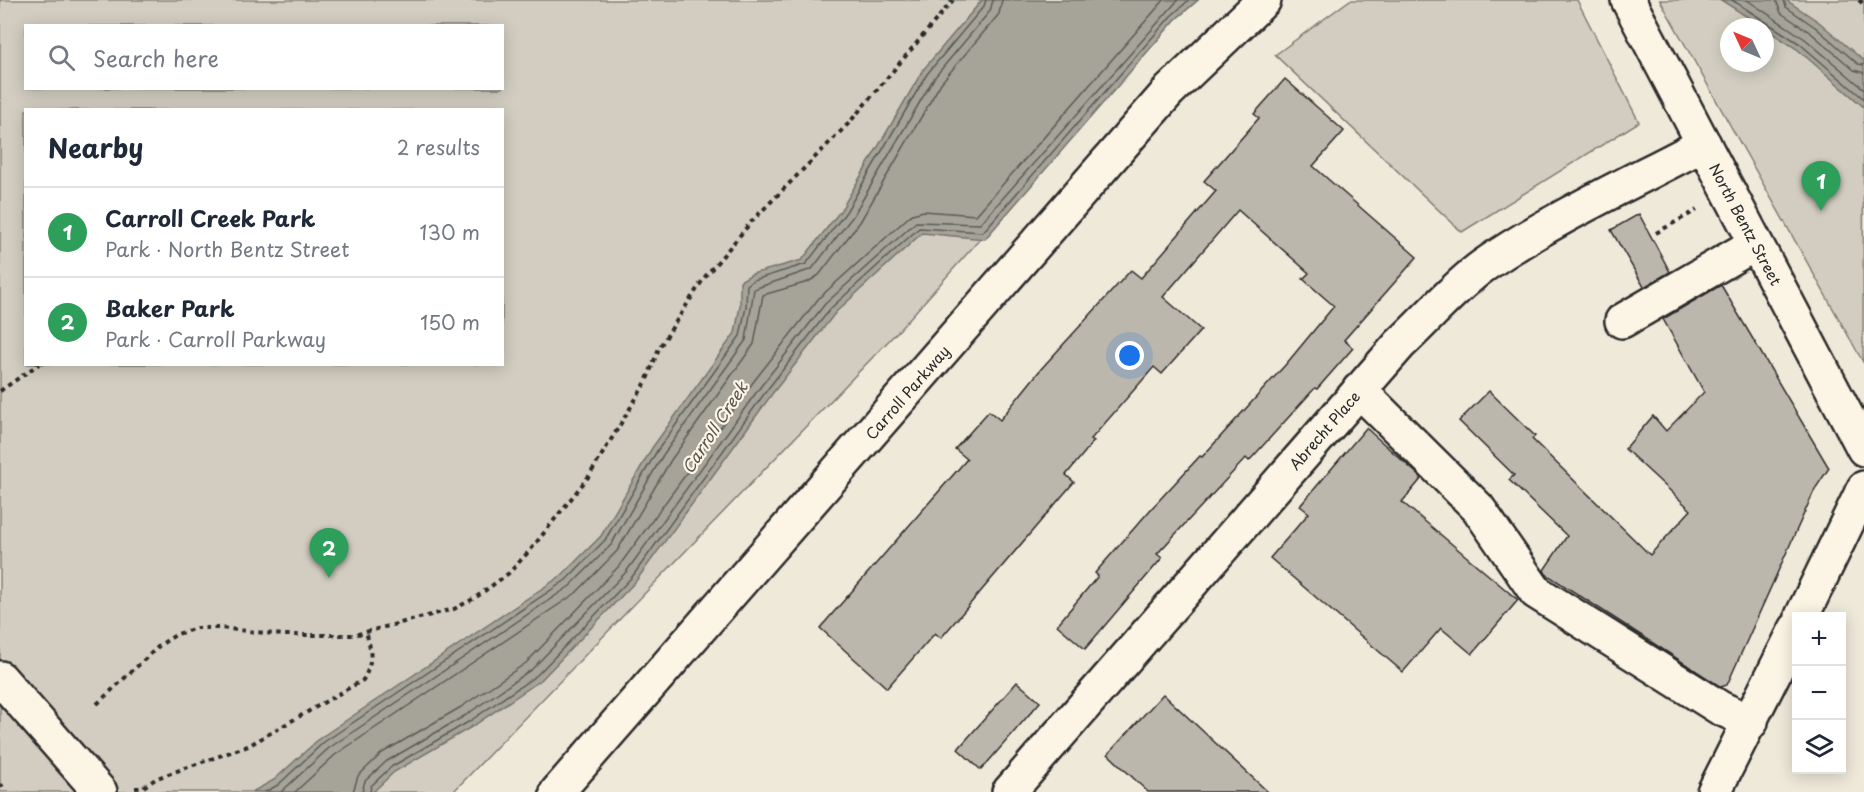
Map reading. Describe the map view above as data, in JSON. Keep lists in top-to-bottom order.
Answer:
{
  "streets": {
    "street": ["North Bentz Street", "Carroll Parkway", "Abrecht Place"]
  },
  "crossings": [
    ["North Bentz Street", "Abrecht Place"]
  ],
  "water": ["Carroll Creek"],
  "north": "top left",
  "page": {
    "search": "Search here",
    "heading": ["Nearby", "2 results"],
    "pins": ["1", "2"],
    "list": [
      {
        "mark": "1",
        "name": "Carroll Creek Park",
        "note": "Park · North Bentz Street",
        "value": "130 m"
      },
      {
        "mark": "2",
        "name": "Baker Park",
        "note": "Park · Carroll Parkway",
        "value": "150 m"
      }
    ],
    "map_buttons": ["+", "−"]
  }
}
